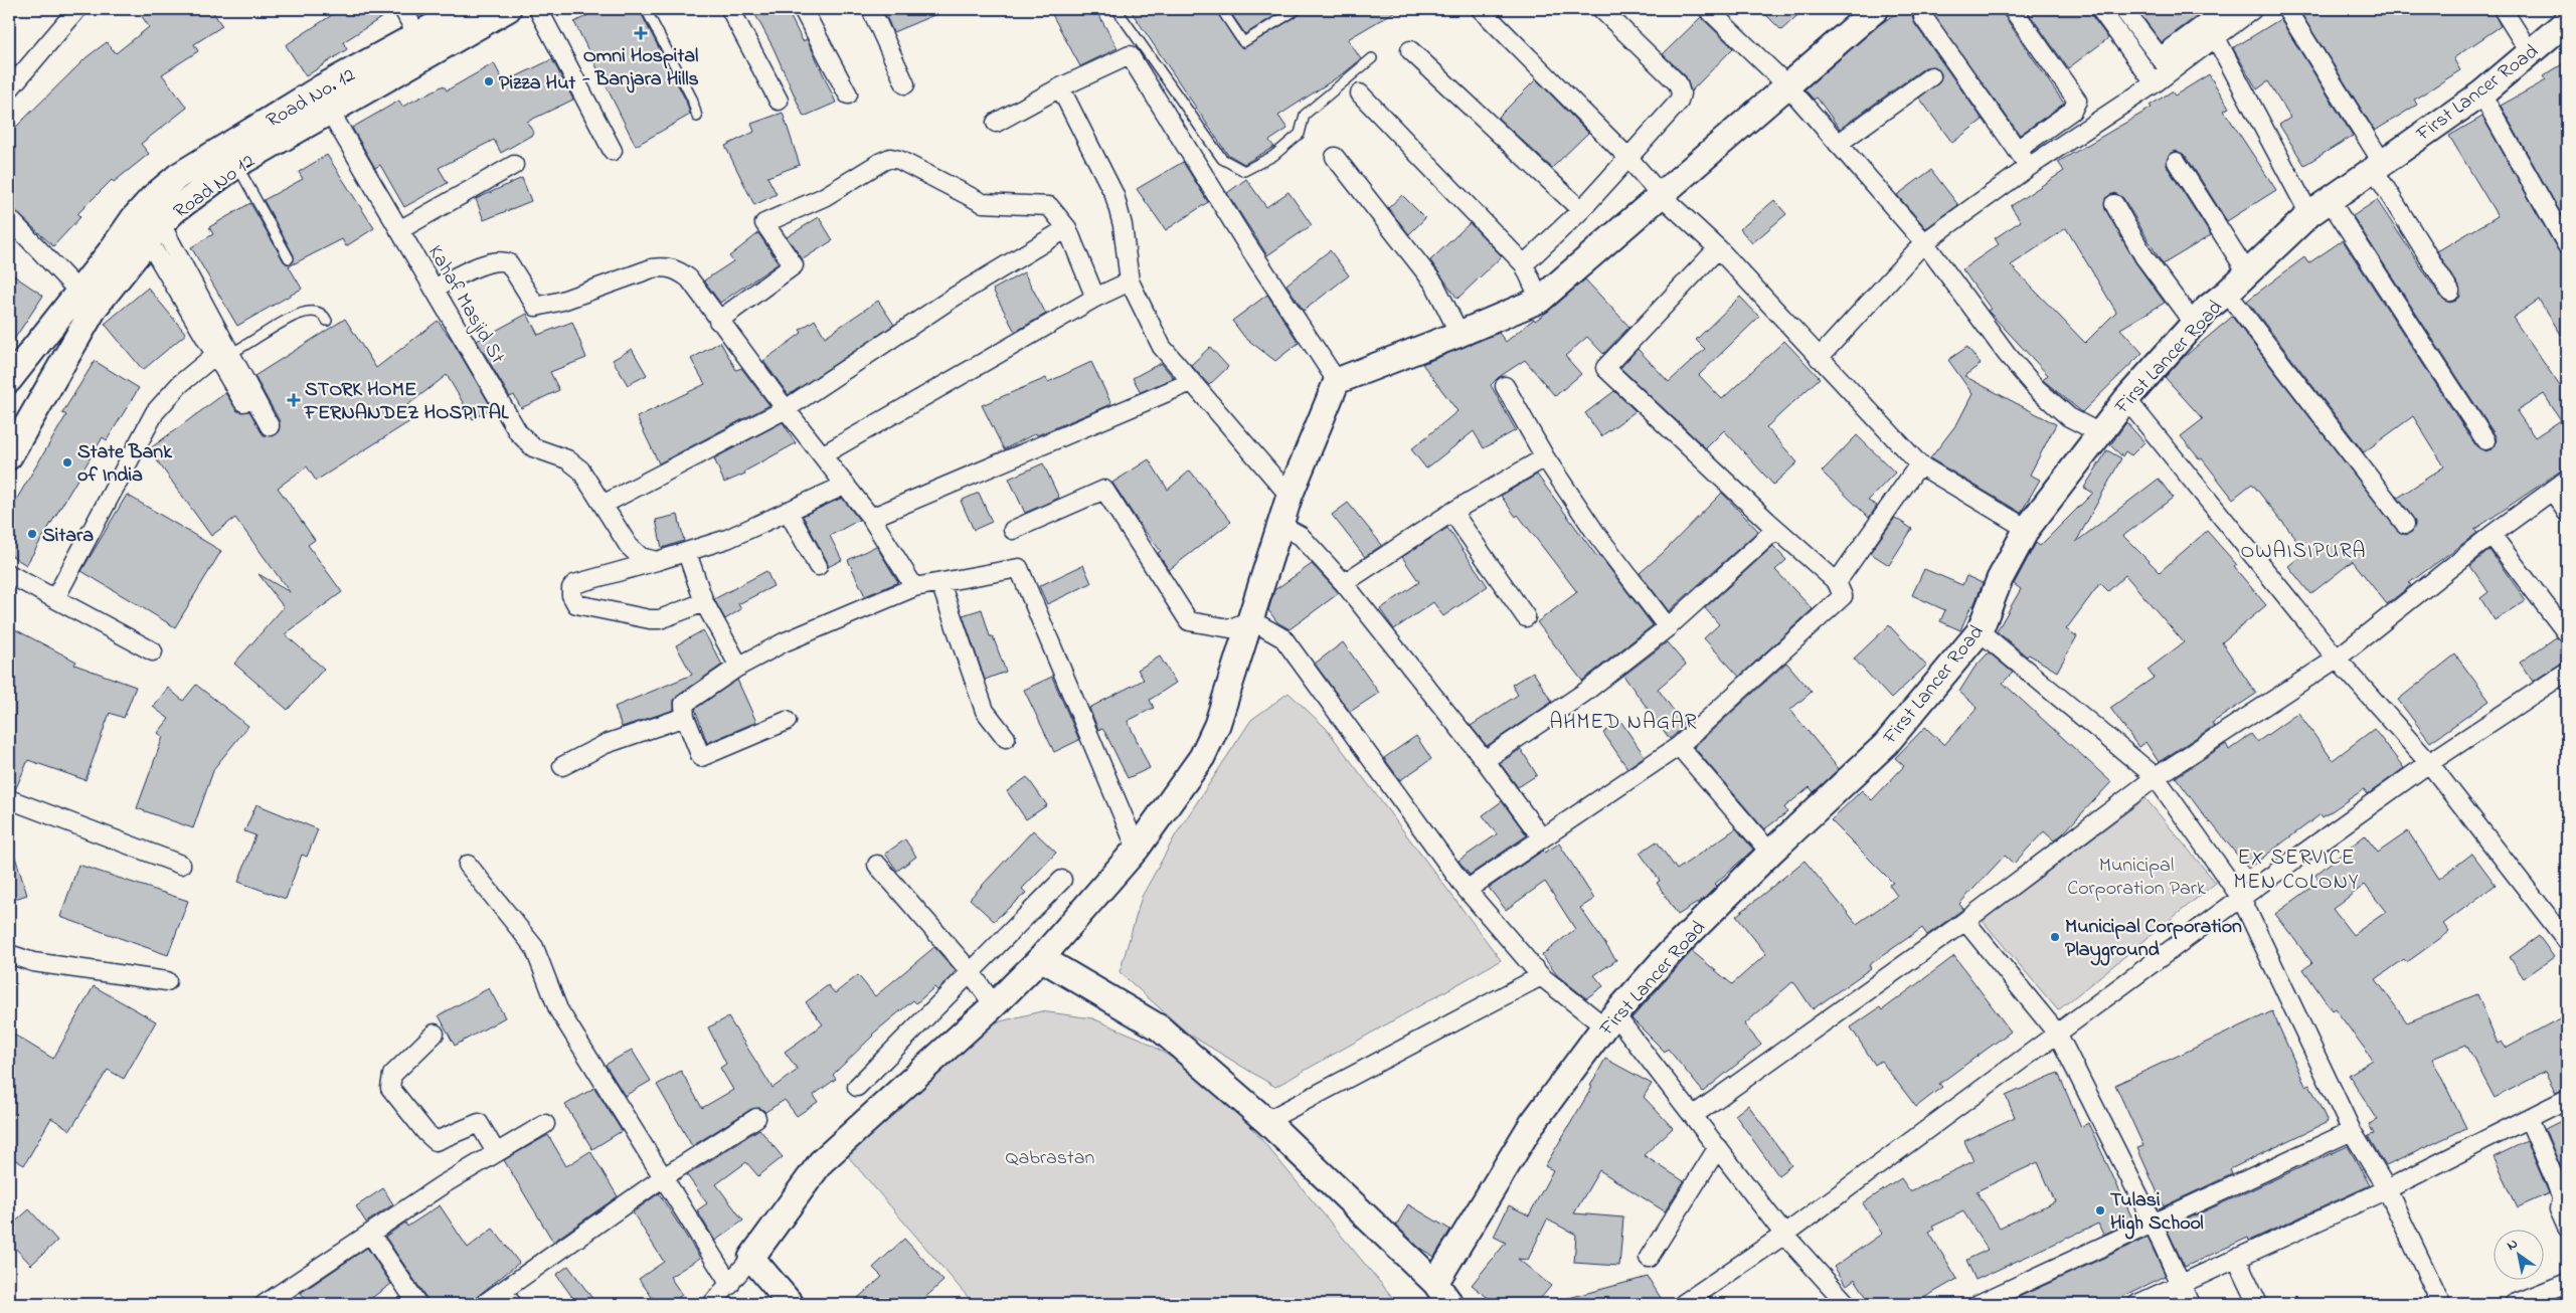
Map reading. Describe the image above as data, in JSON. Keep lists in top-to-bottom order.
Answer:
{
  "streets": {
    "street": [
      "First Lancer Road",
      "Road No. 12",
      "Road No 12",
      "Kahaf Masjid St"
    ]
  },
  "crossings": [
    ["Road No. 12", "Road No 12"],
    ["Road No 12", "Kahaf Masjid St"]
  ],
  "districts": ["OWAISIPURA", "AHMED NAGAR", "EX SERVICE MEN COLONY"],
  "parks": ["Municipal Corporation Park", "Qabrastan"],
  "places": {
    "health": ["Omni Hospital - Banjara Hills", "STORK HOME FERNANDEZ HOSPITAL"],
    "other": [
      "Pizza Hut",
      "State Bank of India",
      "Sitara",
      "Municipal Corporation Playground",
      "Tulasi High School"
    ]
  },
  "north": "top left"
}
